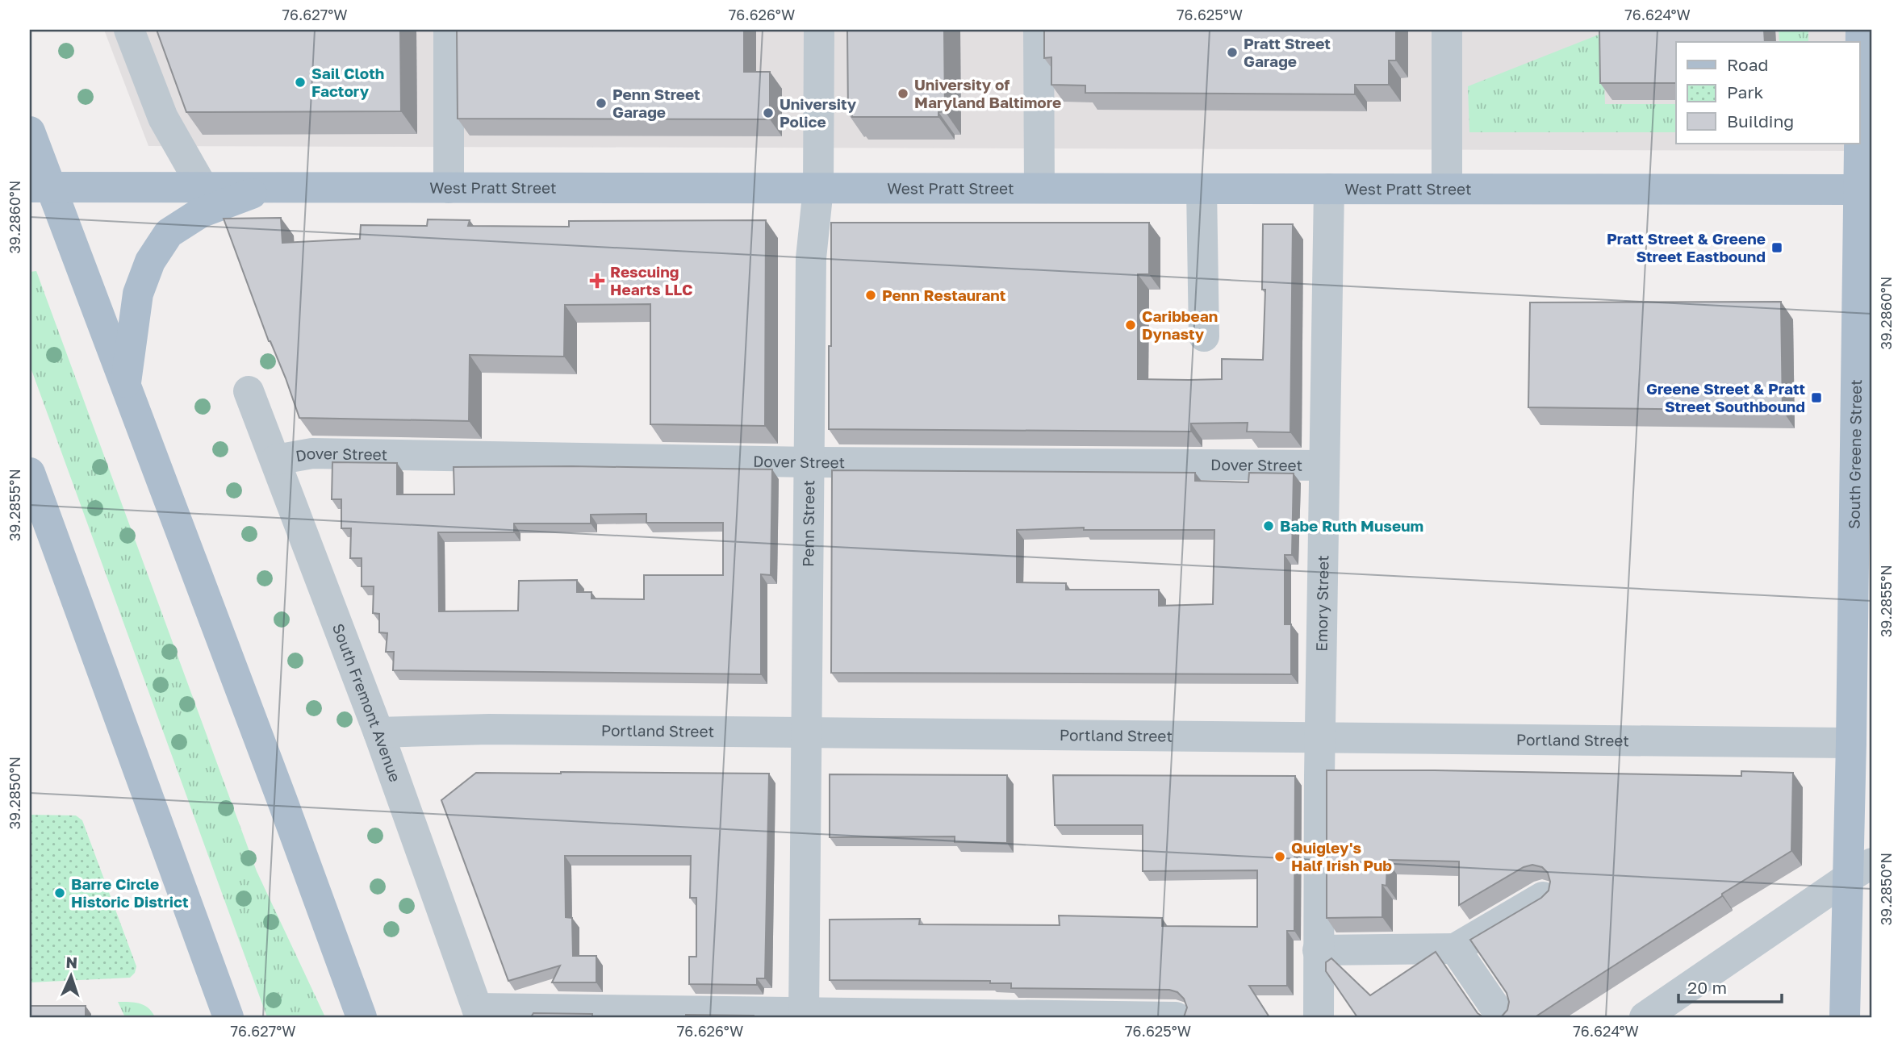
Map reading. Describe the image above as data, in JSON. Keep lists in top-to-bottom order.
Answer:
{
  "streets": {
    "main road": ["West Pratt Street", "South Greene Street"],
    "street": [
      "Dover Street",
      "Penn Street",
      "Emory Street",
      "South Fremont Avenue",
      "Portland Street"
    ]
  },
  "crossings": [
    ["West Pratt Street", "South Greene Street"],
    ["West Pratt Street", "Penn Street"],
    ["West Pratt Street", "Emory Street"],
    ["South Greene Street", "Portland Street"],
    ["Dover Street", "Penn Street"],
    ["Dover Street", "Emory Street"],
    ["Dover Street", "South Fremont Avenue"],
    ["Penn Street", "Portland Street"],
    ["Emory Street", "Portland Street"],
    ["South Fremont Avenue", "Portland Street"]
  ],
  "places": {
    "other": [
      "Pratt Street Garage",
      "Sail Cloth Factory",
      "University of Maryland Baltimore",
      "Penn Street Garage",
      "University Police",
      "Penn Restaurant",
      "Caribbean Dynasty",
      "Babe Ruth Museum",
      "Quigley's Half Irish Pub",
      "Barre Circle Historic District"
    ],
    "transit": ["Pratt Street & Greene Street Eastbound", "Greene Street & Pratt Street Southbound"],
    "health": ["Rescuing Hearts LLC"]
  },
  "legend": ["Road", "Park", "Building"],
  "scale_bar": "20 m",
  "north": "top",
  "coordinates": [
    "76.627°W",
    "76.626°W",
    "76.625°W",
    "76.624°W",
    "39.2860°N",
    "39.2855°N",
    "39.2850°N"
  ]
}
